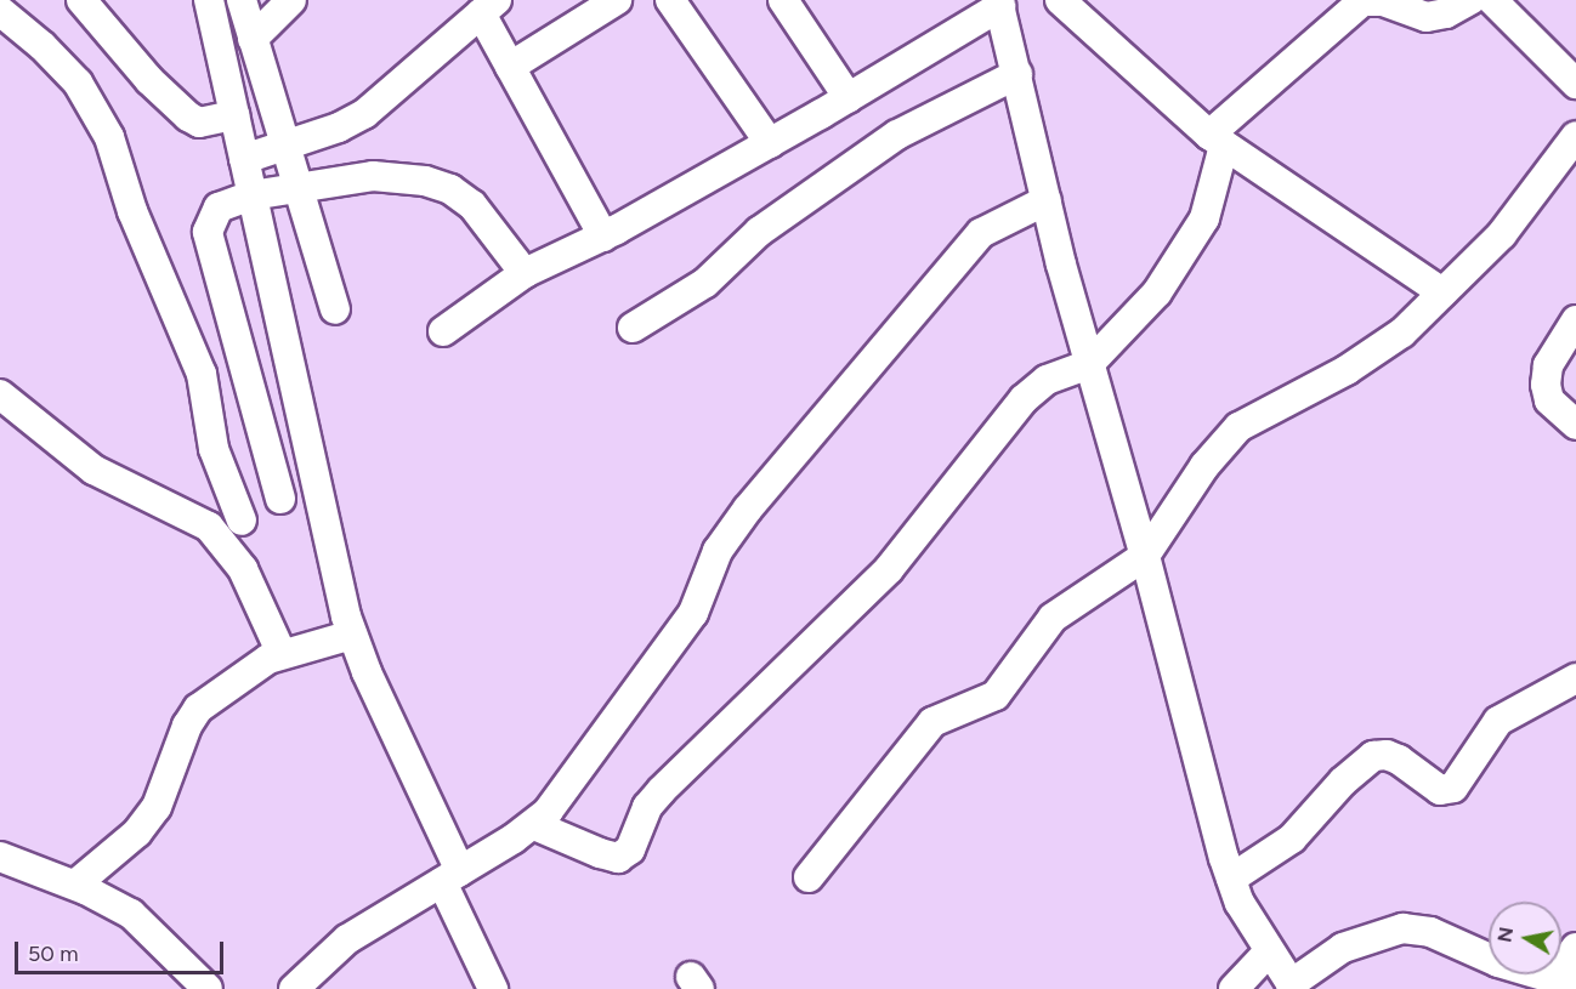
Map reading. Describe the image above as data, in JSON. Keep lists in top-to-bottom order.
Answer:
{
  "scale_bar": "50 m",
  "north": "left"
}
